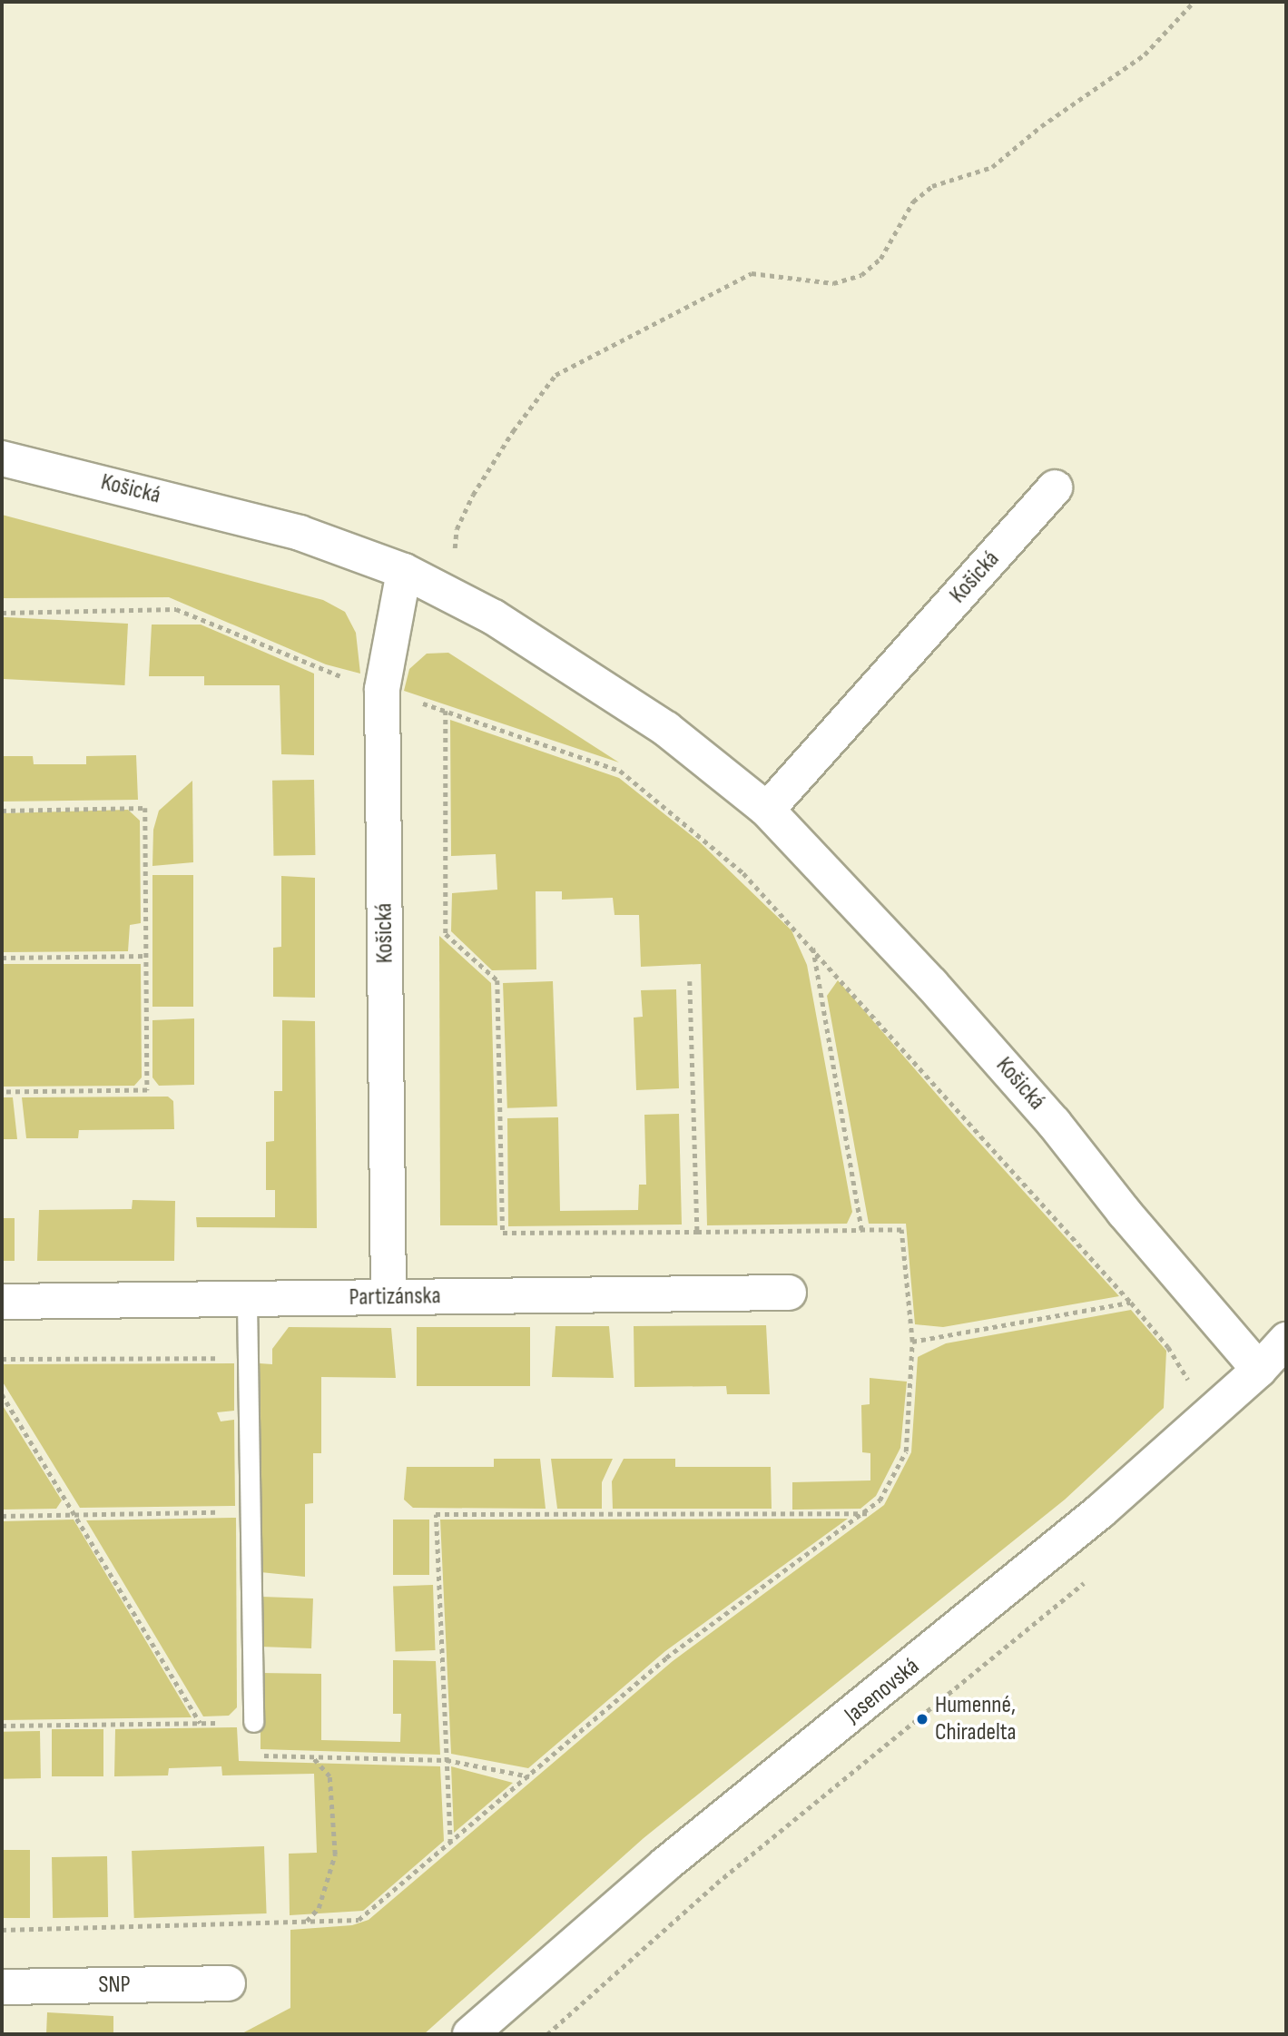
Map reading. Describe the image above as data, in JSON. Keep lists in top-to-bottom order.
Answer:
{
  "streets": {
    "street": [
      "Košická",
      "Partizánska",
      "Jasenovská",
      "SNP"
    ]
  },
  "crossings": [
    ["Košická", "Partizánska"],
    ["Košická", "Jasenovská"]
  ],
  "places": ["Humenné, Chiradelta"]
}
